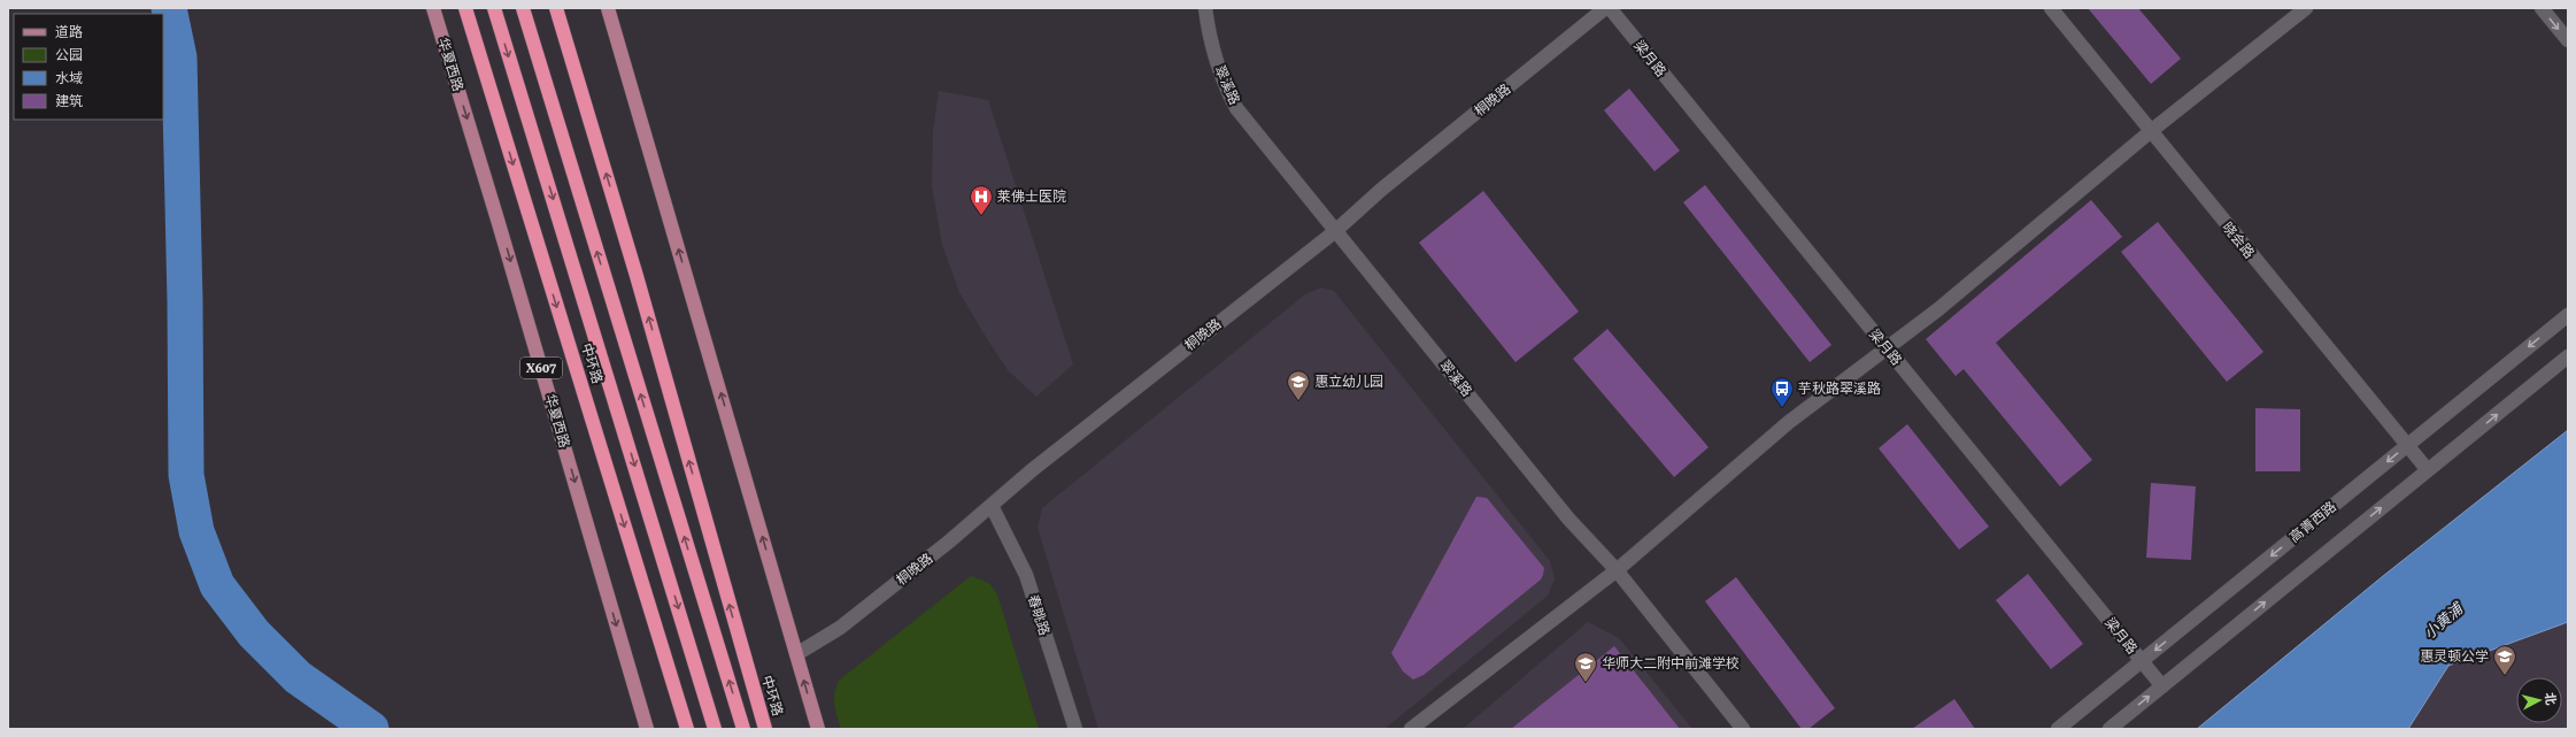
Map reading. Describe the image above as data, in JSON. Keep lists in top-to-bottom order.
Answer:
{
  "streets": {
    "highway": ["中环路"],
    "main road": ["华夏西路", "X607"],
    "street": [
      "梁月路",
      "翠溪路",
      "桐晚路",
      "晓会路",
      "高青西路",
      "春眺路"
    ]
  },
  "crossings": [
    ["梁月路", "高青西路"],
    ["翠溪路", "桐晚路"],
    ["桐晚路", "春眺路"],
    ["晓会路", "高青西路"]
  ],
  "one_way": ["华夏西路"],
  "water": ["小黄浦"],
  "places": {
    "hospital": ["莱佛士医院"],
    "school or university": ["惠立幼儿园", "惠灵顿公学", "华师大二附中前滩学校"],
    "bus stop": ["芋秋路翠溪路"]
  },
  "legend": [
    "道路",
    "公园",
    "水域",
    "建筑"
  ],
  "north": "right"
}
